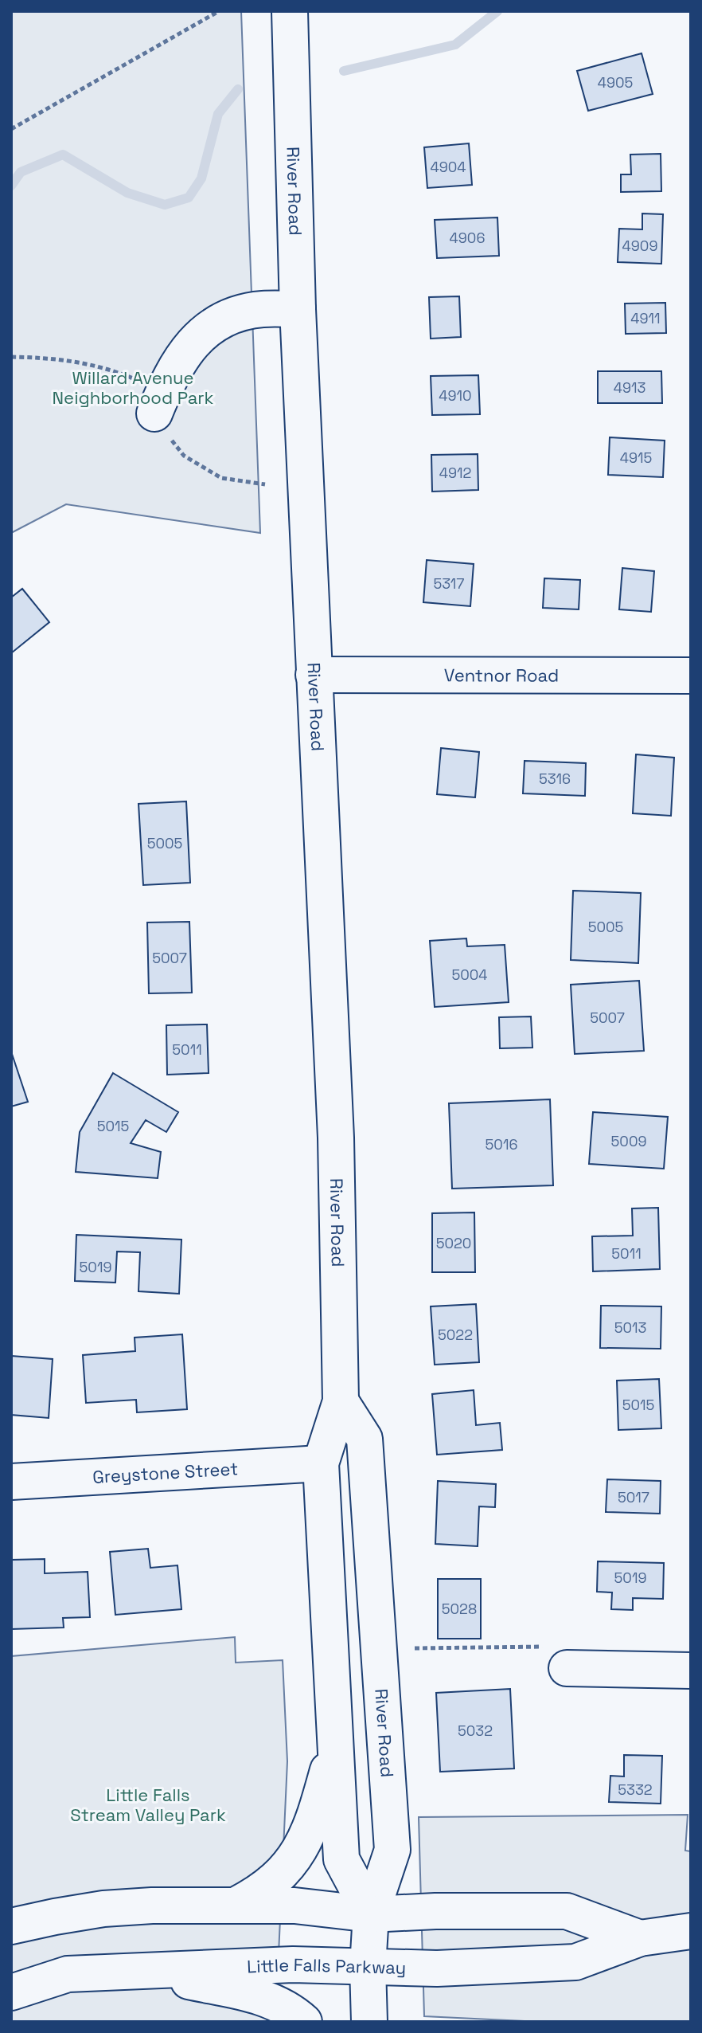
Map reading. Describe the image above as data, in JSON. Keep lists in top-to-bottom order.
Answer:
{
  "streets": {
    "main road": [
      "River Road",
      "Ventnor Road",
      "Greystone Street",
      "Little Falls Parkway"
    ]
  },
  "crossings": [
    ["River Road", "Ventnor Road"],
    ["River Road", "Greystone Street"],
    ["River Road", "Little Falls Parkway"]
  ],
  "parks": ["Willard Avenue Neighborhood Park", "Little Falls Stream Valley Park"],
  "house_numbers": [
    "4905",
    "4904",
    "4906",
    "4909",
    "4911",
    "4913",
    "4910",
    "4915",
    "4912",
    "5317",
    "5316",
    "5005",
    "5005",
    "5007",
    "5004",
    "5007",
    "5011",
    "5015",
    "5009",
    "5016",
    "5020",
    "5011",
    "5019",
    "5013",
    "5022",
    "5015",
    "5017",
    "5019",
    "5028",
    "5032",
    "5332"
  ]
}
